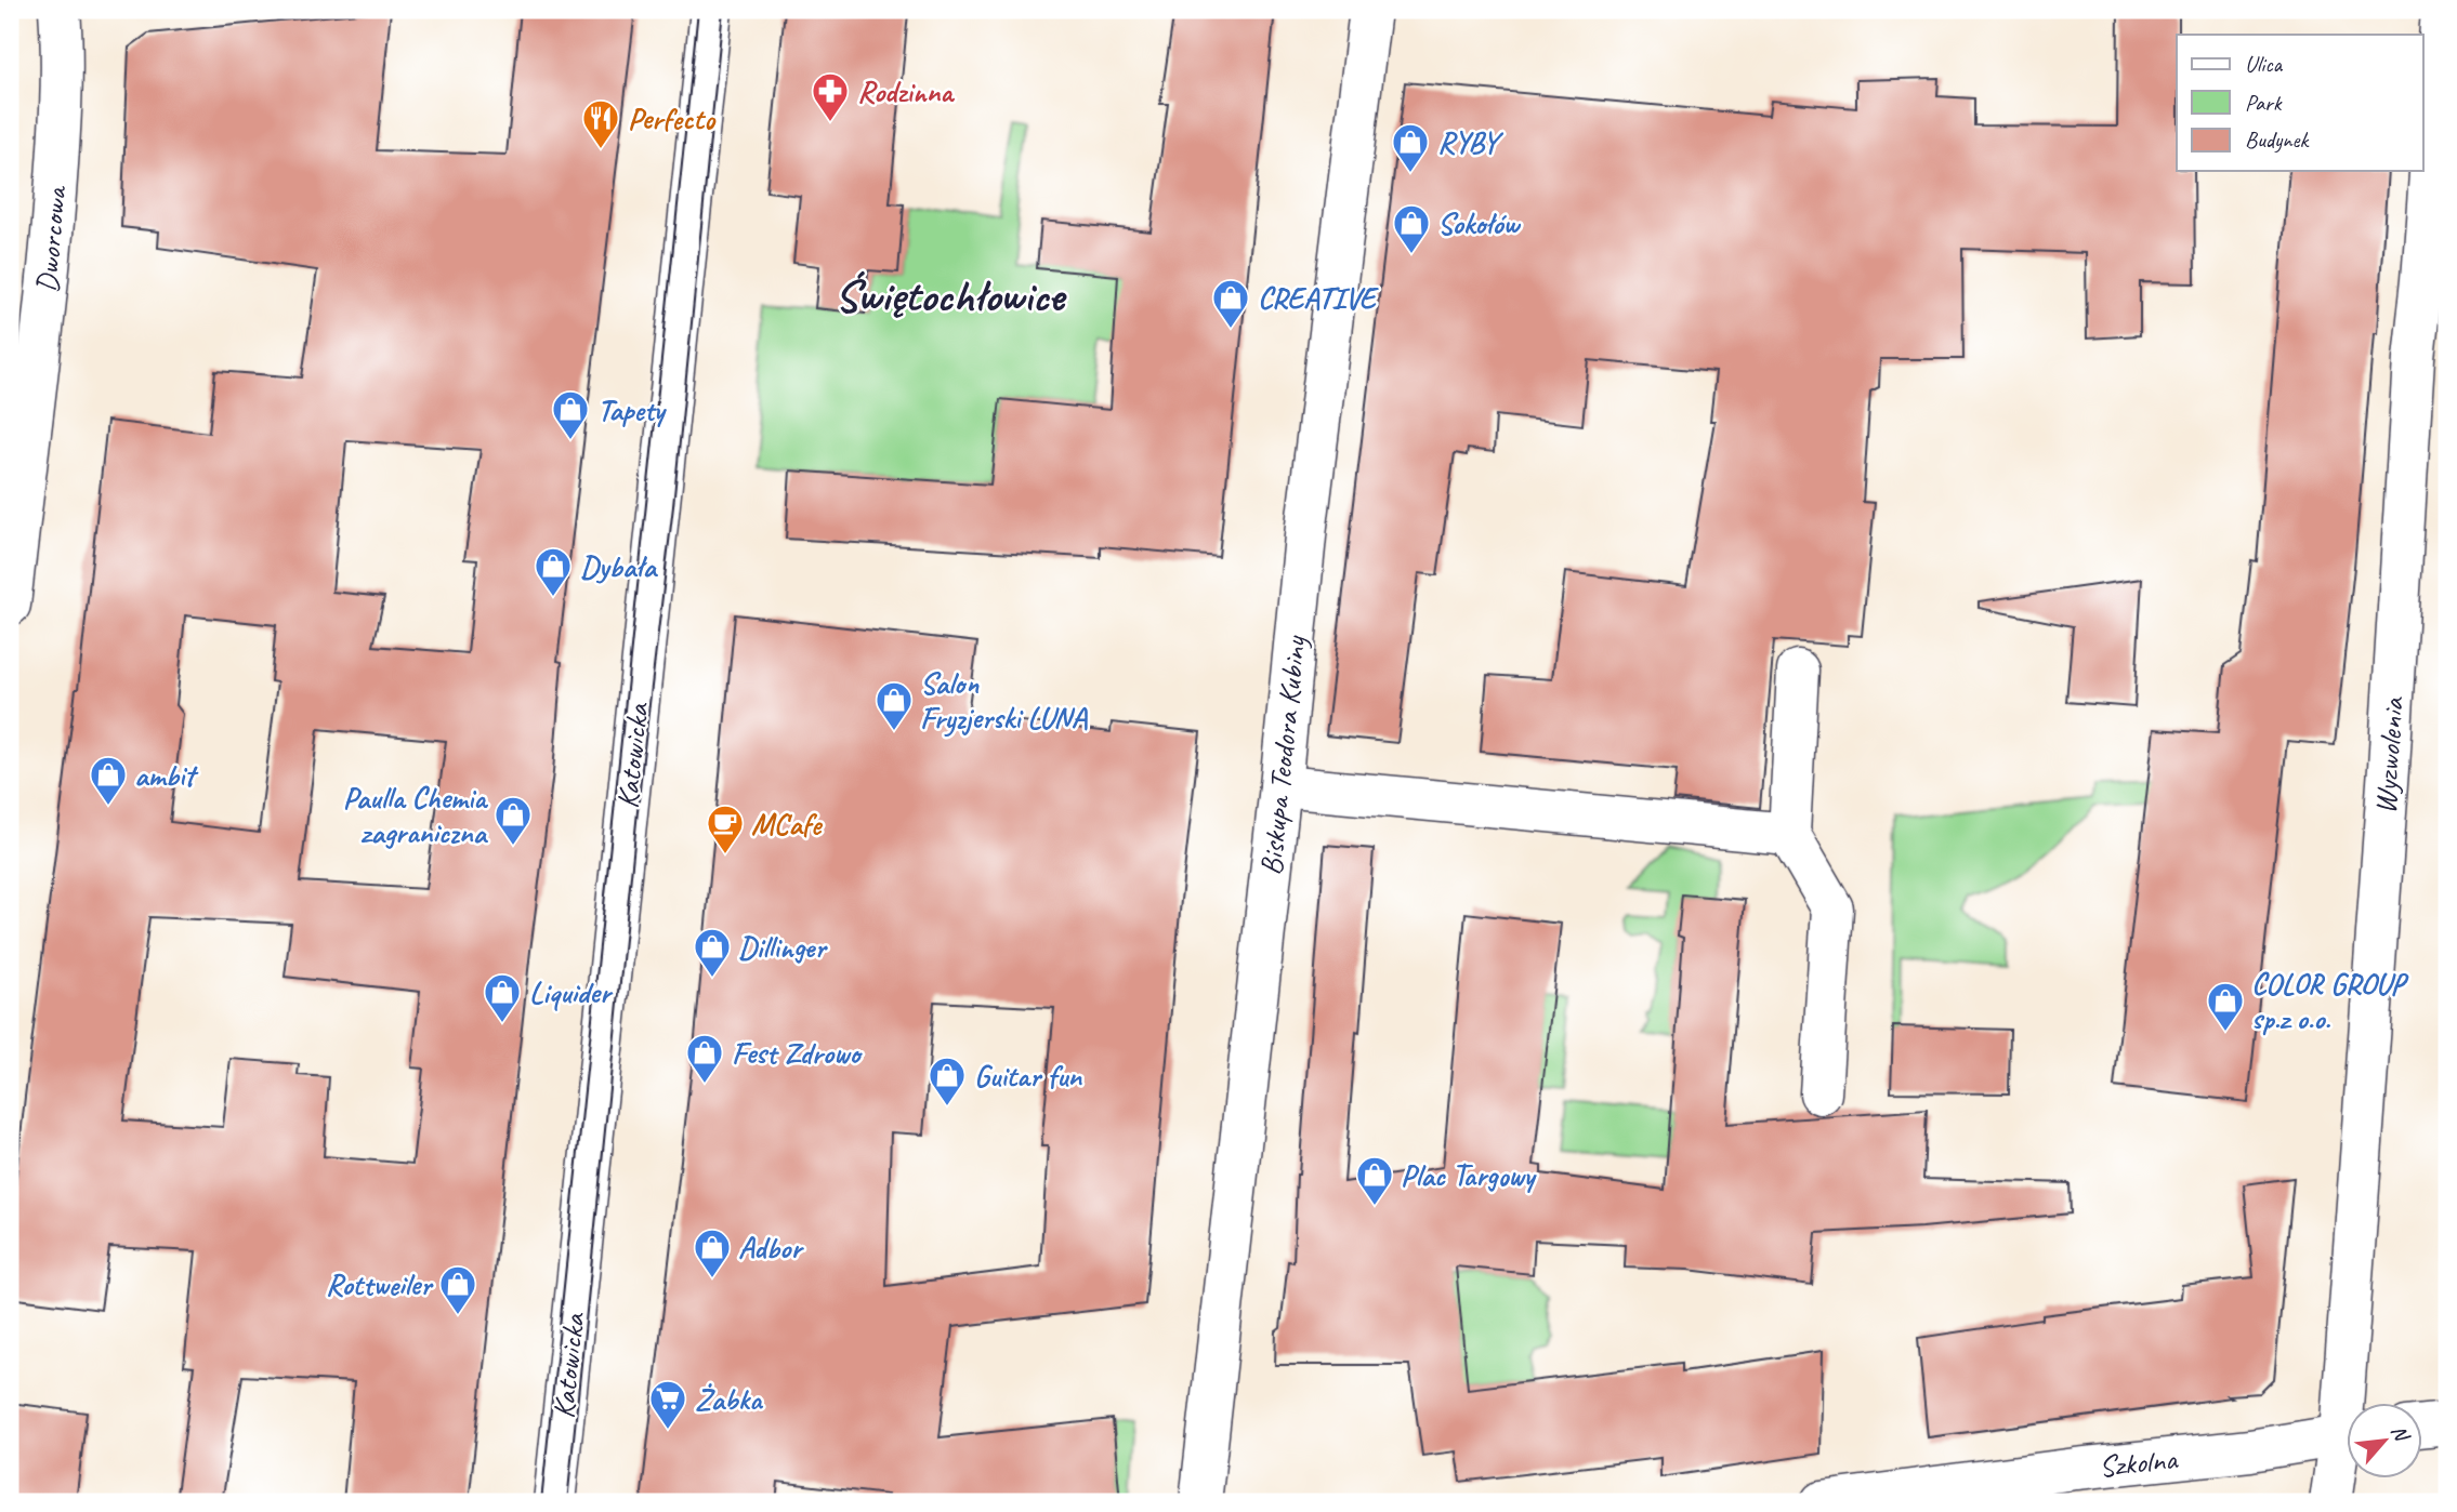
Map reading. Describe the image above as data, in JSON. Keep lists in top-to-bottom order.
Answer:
{
  "streets": {
    "street": [
      "Dworcowa",
      "Katowicka",
      "Biskupa Teodora Kubiny",
      "Wyzwolenia",
      "Szkolna"
    ]
  },
  "districts": ["Świętochłowice"],
  "places": {
    "pharmacy": ["Rodzinna"],
    "restaurant": ["Perfecto"],
    "shop": [
      "RYBY",
      "Sokołów",
      "CREATIVE",
      "Tapety",
      "Dybała",
      "Salon Fryzjerski LUNA",
      "ambit",
      "Paulla Chemia zagraniczna",
      "Dillinger",
      "Liquider",
      "COLOR GROUP sp.z o.o.",
      "Fest Zdrowo",
      "Guitar fun",
      "Plac Targowy",
      "Adbor",
      "Rottweiler"
    ],
    "cafe": ["MCafe"],
    "supermarket": ["Żabka"]
  },
  "legend": ["Ulica", "Park", "Budynek"],
  "north": "top right"
}
